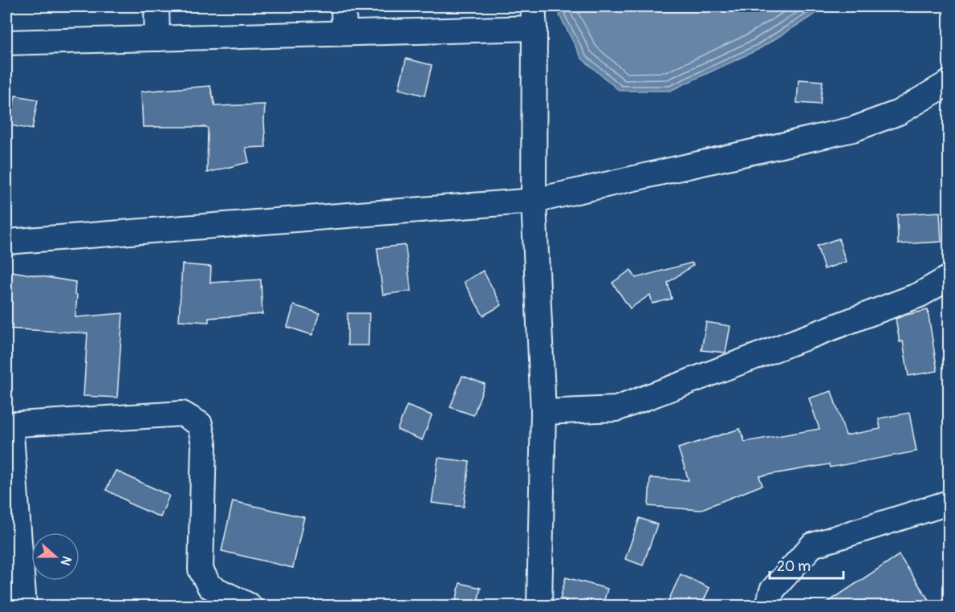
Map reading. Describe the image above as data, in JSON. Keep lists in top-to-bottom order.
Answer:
{
  "scale_bar": "20 m",
  "north": "right"
}
